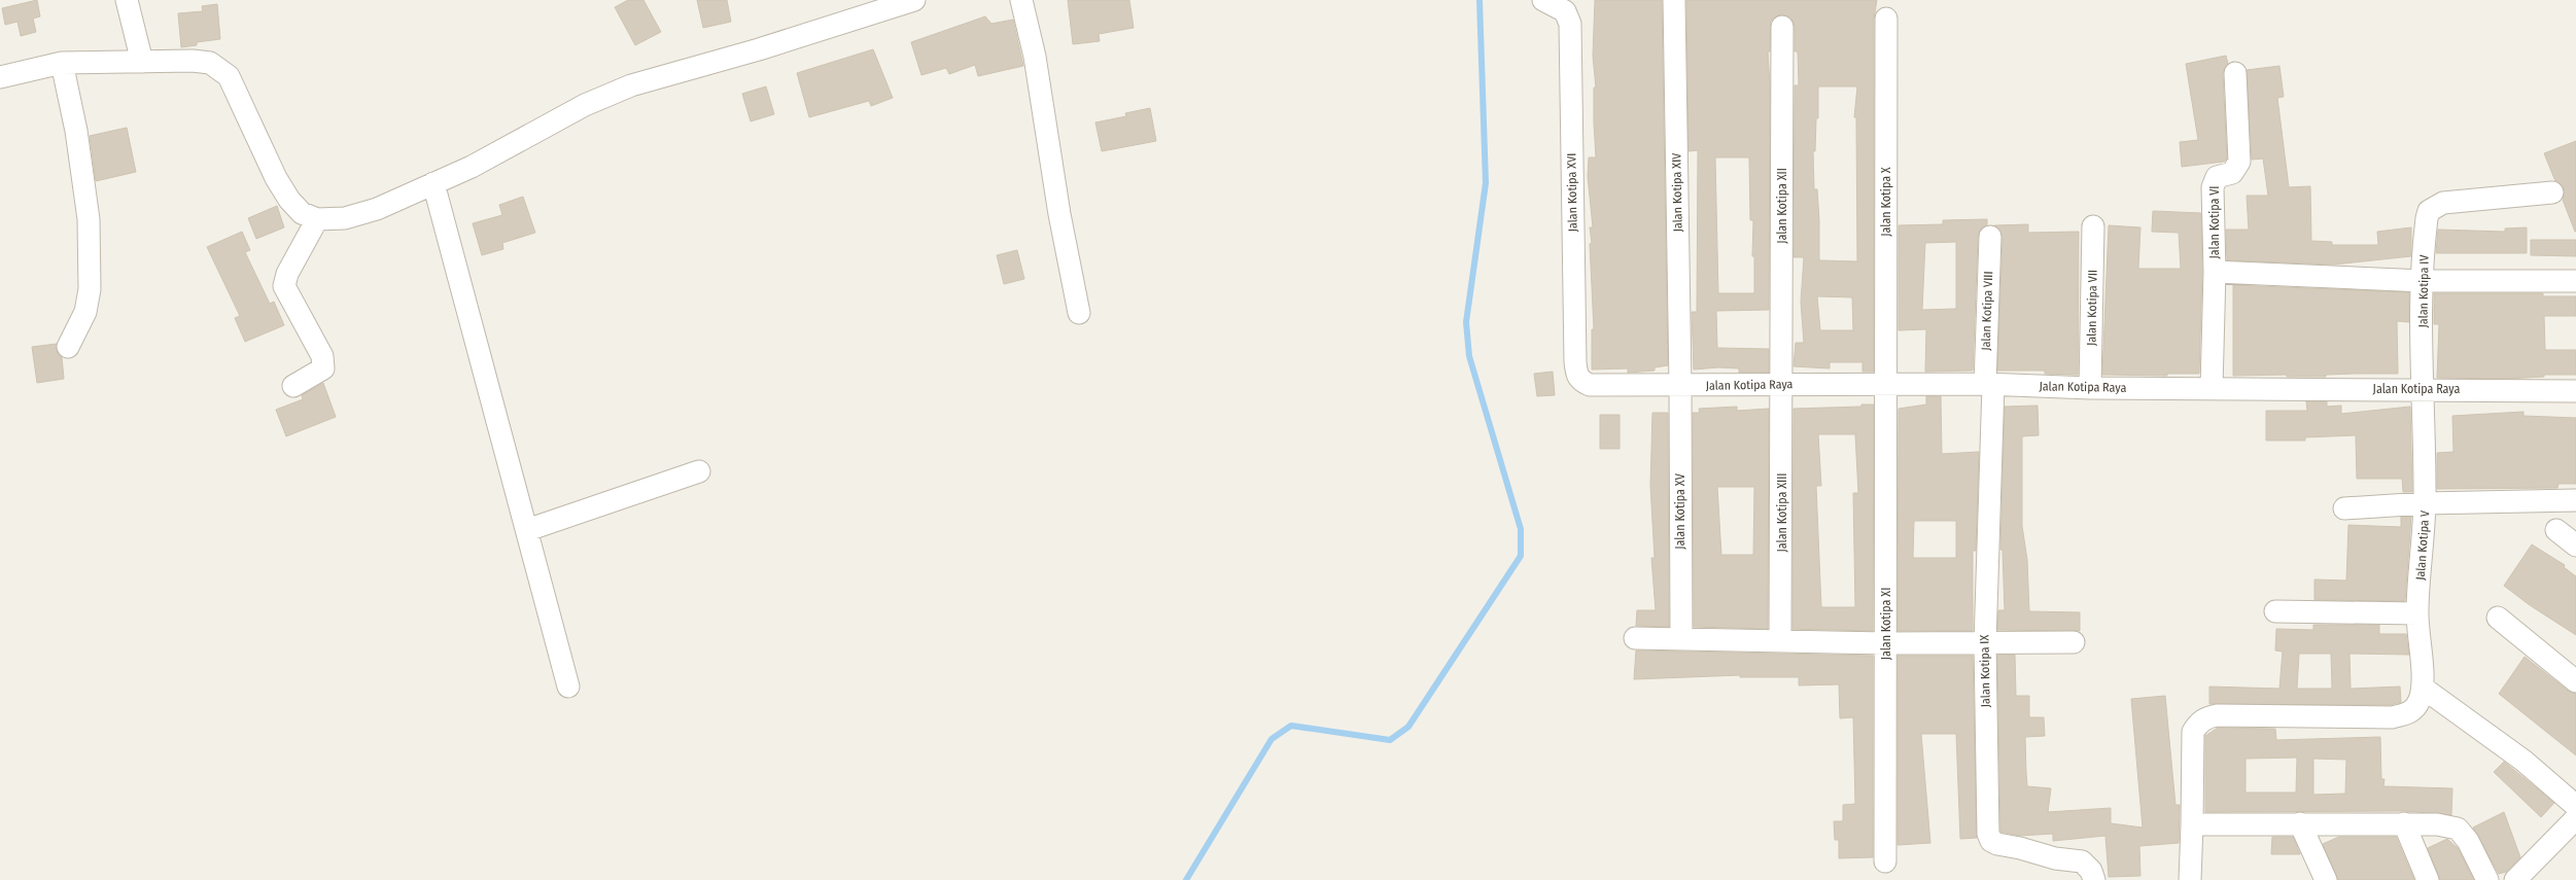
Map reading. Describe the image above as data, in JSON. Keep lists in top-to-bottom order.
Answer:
{
  "streets": {
    "street": [
      "Jalan Kotipa XVI",
      "Jalan Kotipa XIV",
      "Jalan Kotipa X",
      "Jalan Kotipa XII",
      "Jalan Kotipa VI",
      "Jalan Kotipa IV",
      "Jalan Kotipa VII",
      "Jalan Kotipa VIII",
      "Jalan Kotipa Raya",
      "Jalan Kotipa XV",
      "Jalan Kotipa XIII",
      "Jalan Kotipa V",
      "Jalan Kotipa XI",
      "Jalan Kotipa IX"
    ]
  },
  "crossings": [
    ["Jalan Kotipa XVI", "Jalan Kotipa Raya"],
    ["Jalan Kotipa XIV", "Jalan Kotipa Raya"],
    ["Jalan Kotipa XIV", "Jalan Kotipa XV"],
    ["Jalan Kotipa X", "Jalan Kotipa Raya"],
    ["Jalan Kotipa X", "Jalan Kotipa XI"],
    ["Jalan Kotipa XII", "Jalan Kotipa Raya"],
    ["Jalan Kotipa XII", "Jalan Kotipa XIII"],
    ["Jalan Kotipa VI", "Jalan Kotipa Raya"],
    ["Jalan Kotipa IV", "Jalan Kotipa Raya"],
    ["Jalan Kotipa IV", "Jalan Kotipa V"],
    ["Jalan Kotipa VII", "Jalan Kotipa Raya"],
    ["Jalan Kotipa VIII", "Jalan Kotipa Raya"],
    ["Jalan Kotipa VIII", "Jalan Kotipa IX"],
    ["Jalan Kotipa Raya", "Jalan Kotipa XV"],
    ["Jalan Kotipa Raya", "Jalan Kotipa XIII"],
    ["Jalan Kotipa Raya", "Jalan Kotipa V"],
    ["Jalan Kotipa Raya", "Jalan Kotipa XI"],
    ["Jalan Kotipa Raya", "Jalan Kotipa IX"]
  ]
}
